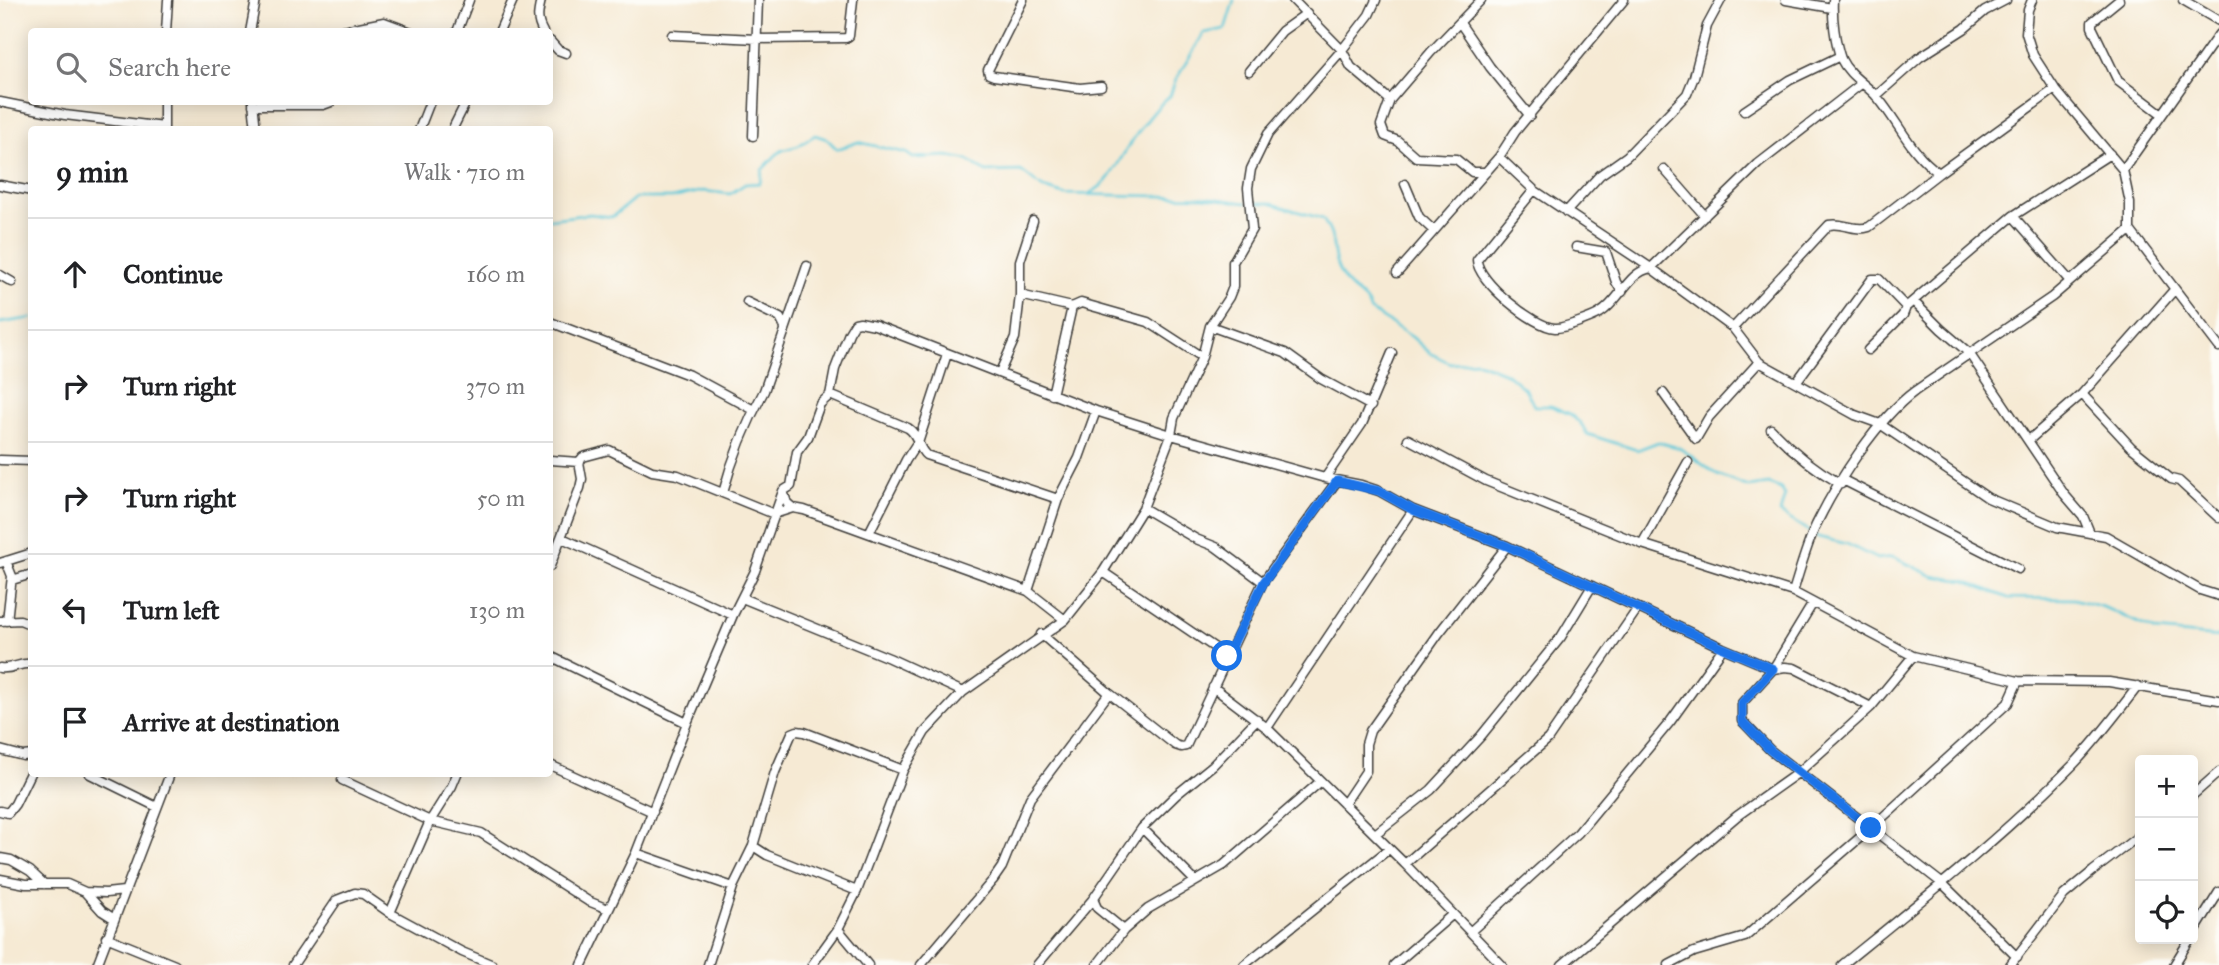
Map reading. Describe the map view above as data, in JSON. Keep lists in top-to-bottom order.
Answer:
{
  "page": {
    "search": "Search here",
    "heading": ["9 min", "Walk · 710 m"],
    "list": [
      ["Continue", "160 m"],
      ["Turn right", "370 m"],
      ["Turn right", "50 m"],
      ["Turn left", "130 m"],
      "Arrive at destination"
    ],
    "map_buttons": ["+", "−"]
  }
}
